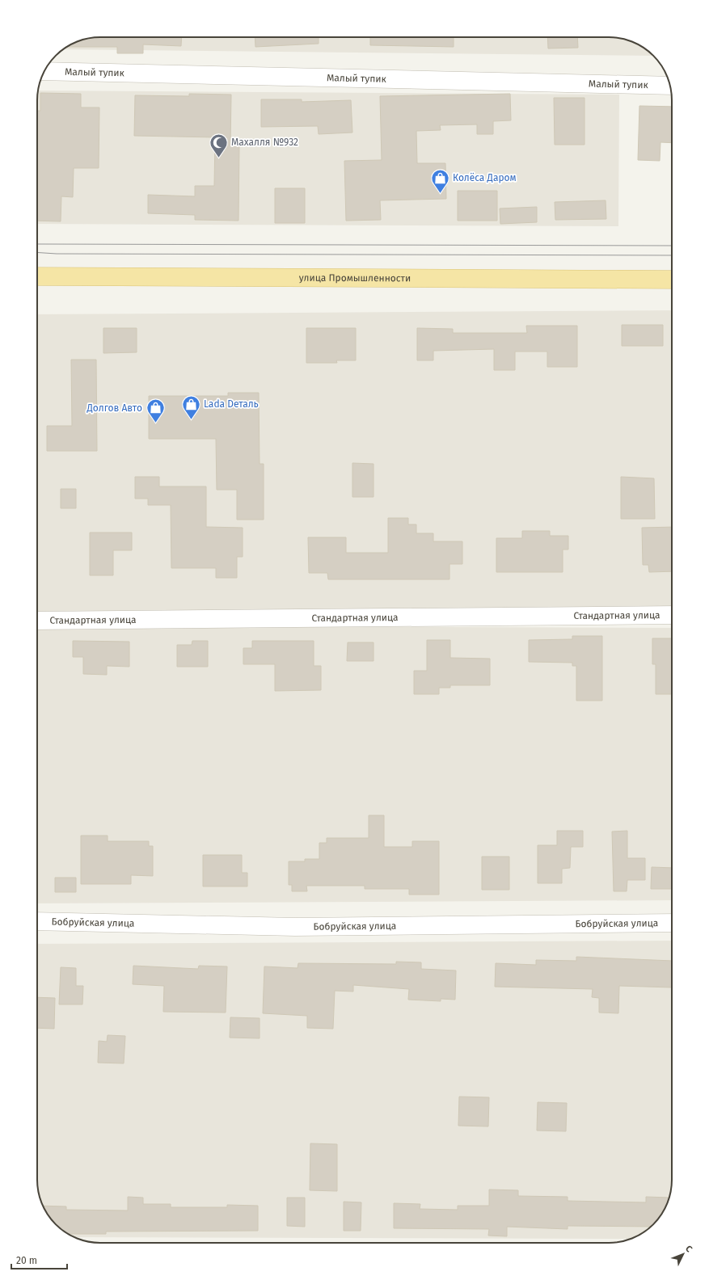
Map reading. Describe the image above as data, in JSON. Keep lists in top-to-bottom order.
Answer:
{
  "streets": {
    "main road": ["улица Промышленности"],
    "street": ["Малый тупик", "Стандартная улица", "Бобруйская улица"]
  },
  "places": {
    "mosque": ["Махалля №932"],
    "shop": ["Колёса Даром", "Lada Dеталь", "Долгов Авто"]
  },
  "scale_bar": "20 m",
  "north": "top right"
}
